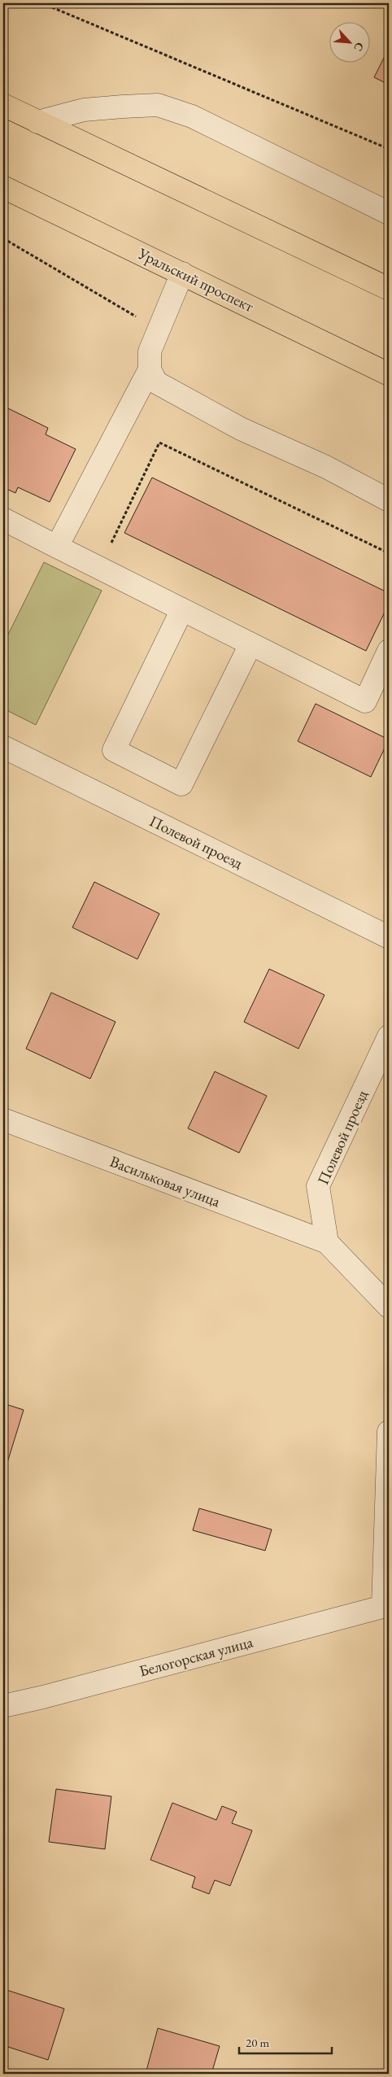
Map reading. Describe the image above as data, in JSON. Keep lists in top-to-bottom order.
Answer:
{
  "streets": {
    "main road": ["Уральский проспект"],
    "street": ["Полевой проезд", "Васильковая улица", "Белогорская улица"]
  },
  "crossings": [
    ["Полевой проезд", "Васильковая улица"]
  ],
  "scale_bar": "20 m",
  "north": "bottom right"
}
